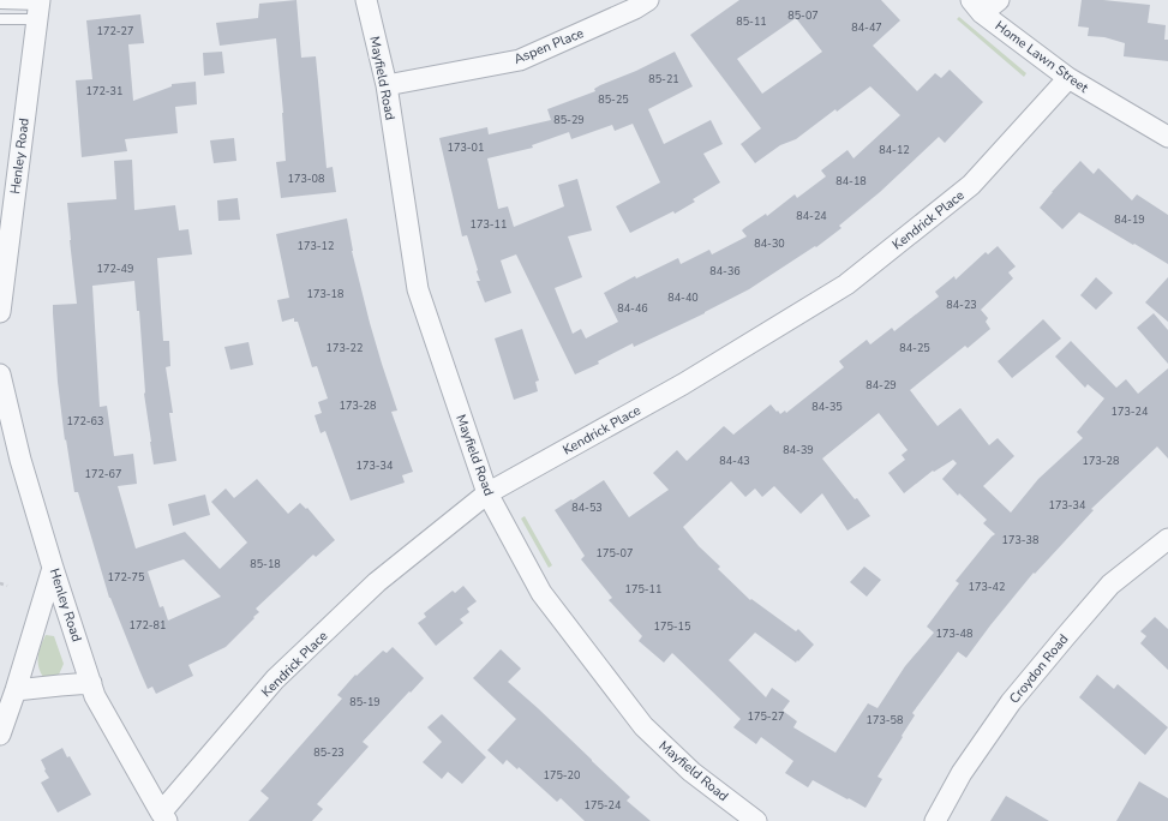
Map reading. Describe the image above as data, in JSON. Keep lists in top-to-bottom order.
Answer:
{
  "streets": {
    "street": [
      "Aspen Place",
      "Home Lawn Street",
      "Mayfield Road",
      "Henley Road",
      "Kendrick Place",
      "Croydon Road"
    ]
  },
  "crossings": [
    ["Aspen Place", "Mayfield Road"],
    ["Home Lawn Street", "Kendrick Place"],
    ["Mayfield Road", "Kendrick Place"],
    ["Henley Road", "Kendrick Place"]
  ],
  "house_numbers": [
    "85-07",
    "85-11",
    "84-47",
    "172-27",
    "85-21",
    "172-31",
    "85-25",
    "85-29",
    "173-01",
    "84-12",
    "173-08",
    "84-18",
    "84-24",
    "84-19",
    "173-11",
    "84-30",
    "173-12",
    "172-49",
    "84-36",
    "173-18",
    "84-40",
    "84-23",
    "84-46",
    "173-22",
    "84-25",
    "84-29",
    "173-28",
    "84-35",
    "173-24",
    "172-63",
    "84-39",
    "84-43",
    "173-28",
    "173-34",
    "172-67",
    "173-34",
    "84-53",
    "173-38",
    "175-07",
    "85-18",
    "172-75",
    "173-42",
    "175-11",
    "172-81",
    "175-15",
    "173-48",
    "85-19",
    "175-27",
    "173-58",
    "85-23",
    "175-20",
    "175-24"
  ]
}
